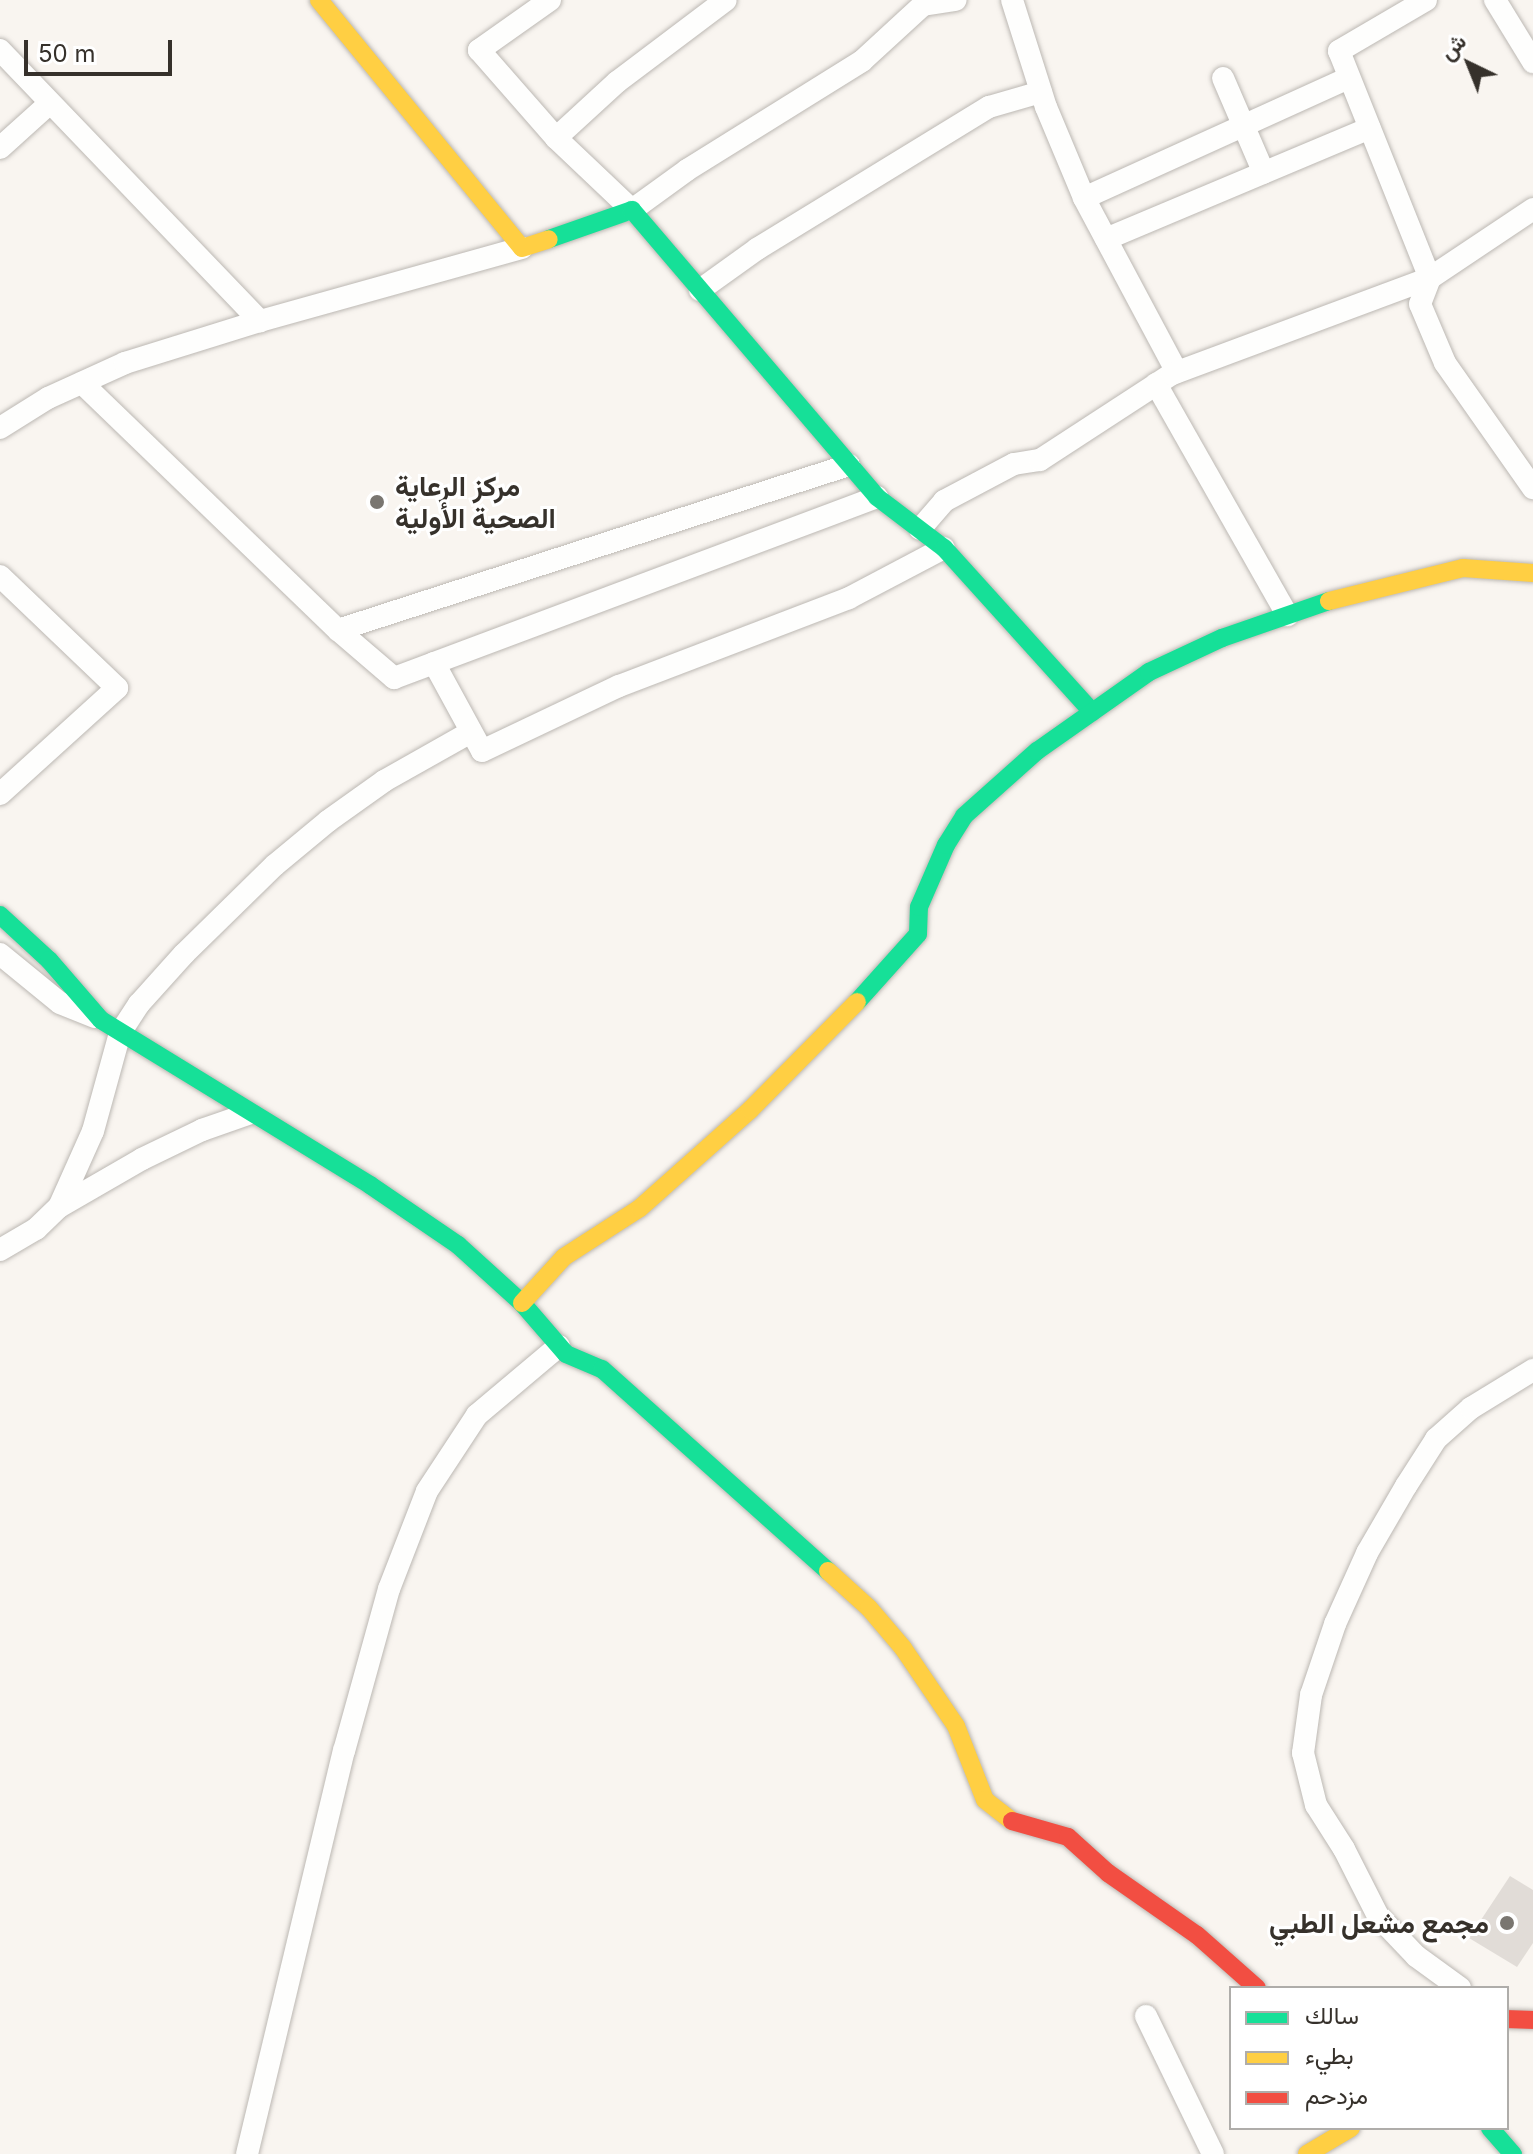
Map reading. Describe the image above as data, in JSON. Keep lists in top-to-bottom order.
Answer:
{
  "places": ["مركز الرعاية الصحية الأولية", "مجمع مشعل الطبي"],
  "legend": ["سالك", "بطيء", "مزدحم"],
  "scale_bar": "50 m",
  "north": "top left"
}
